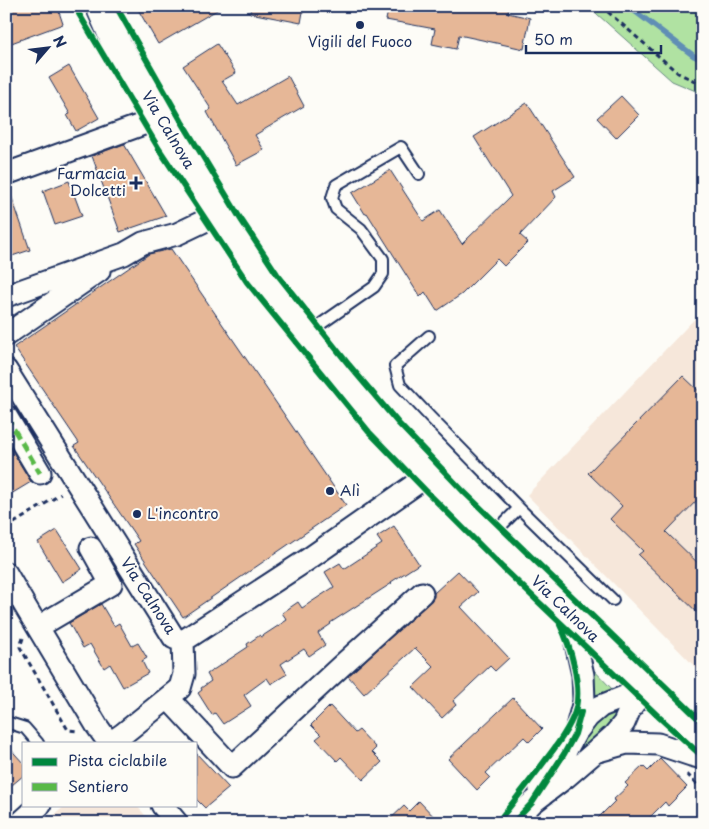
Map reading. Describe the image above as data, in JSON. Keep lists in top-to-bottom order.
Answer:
{
  "streets": {
    "main road": ["Via Calnova"]
  },
  "places": {
    "other": ["Vigili del Fuoco", "Alì", "L'incontro"],
    "health": ["Farmacia Dolcetti"]
  },
  "legend": ["Pista ciclabile", "Sentiero"],
  "scale_bar": "50 m",
  "north": "top right"
}
